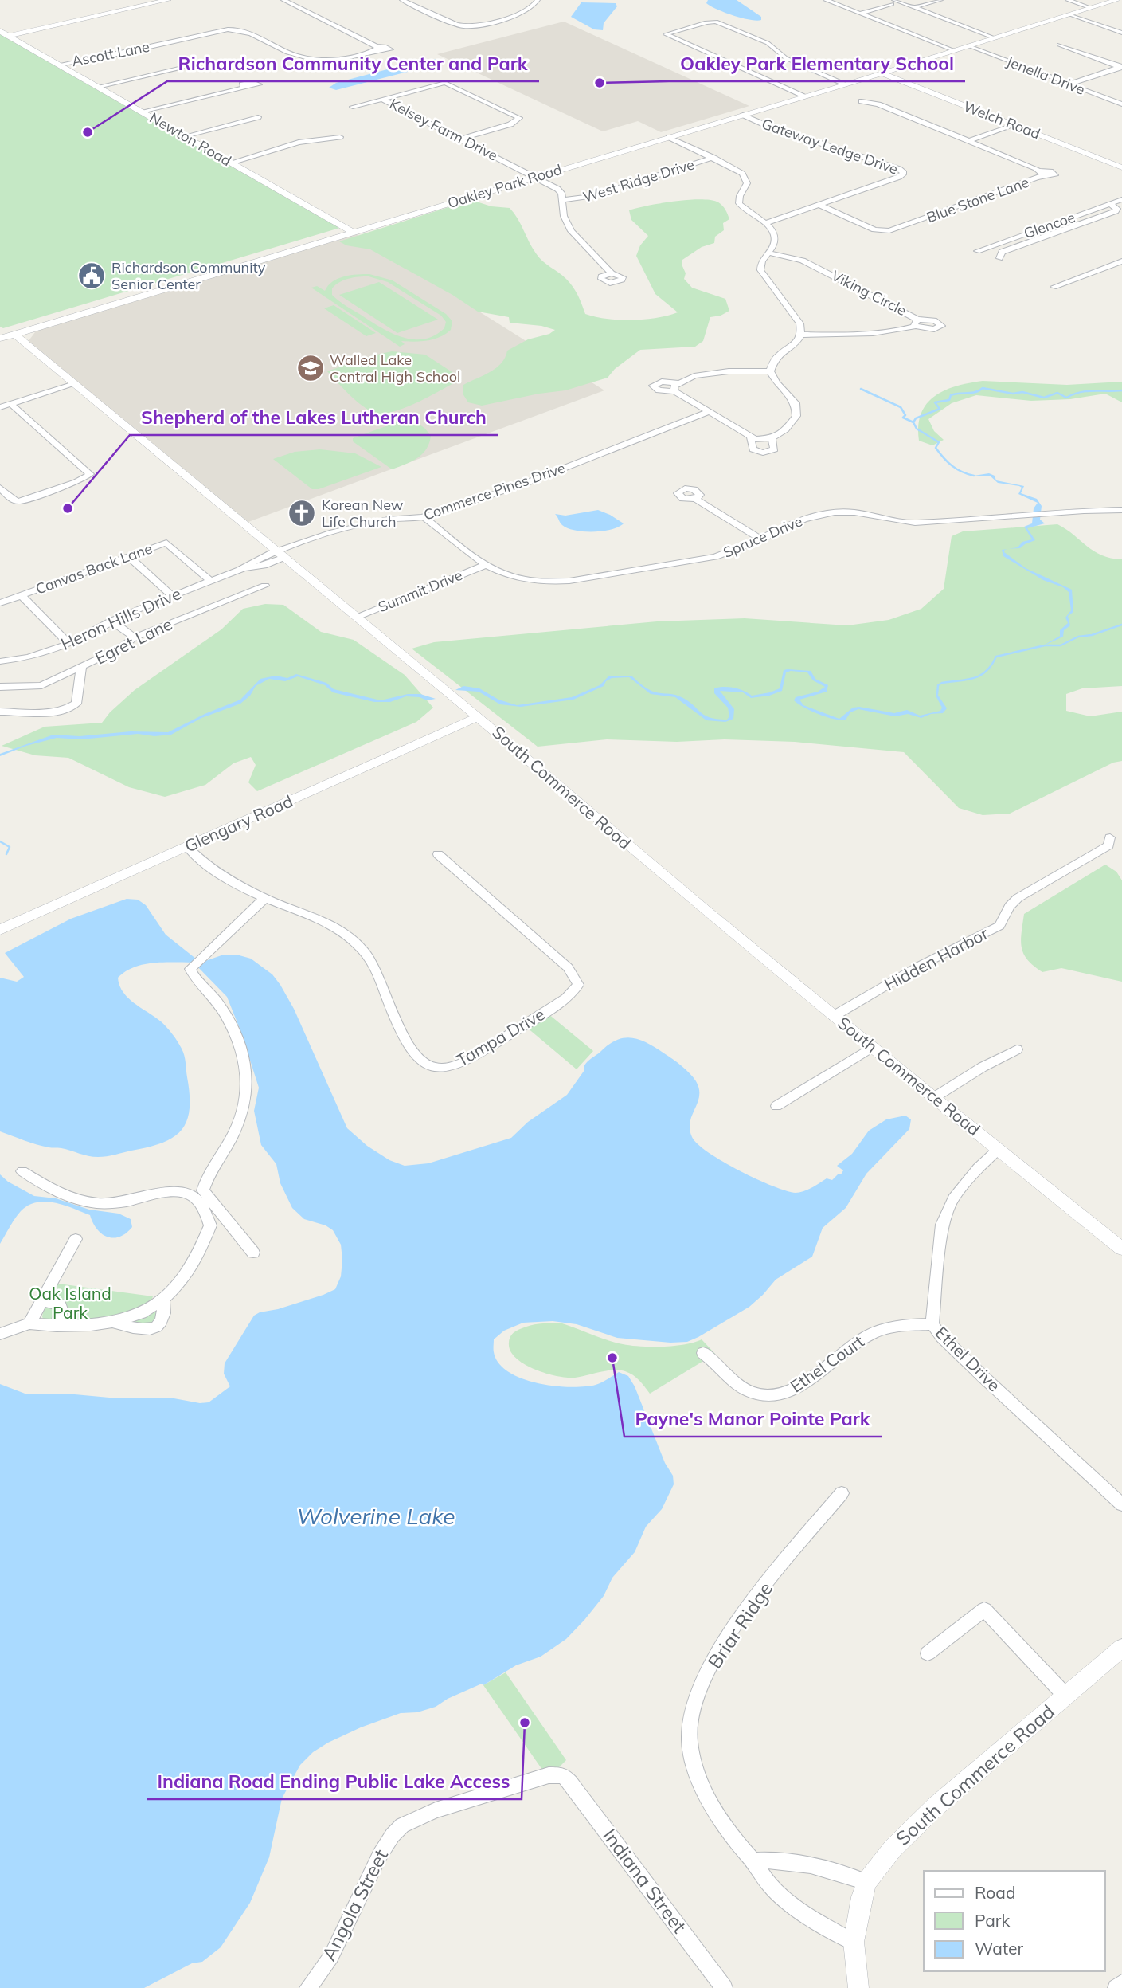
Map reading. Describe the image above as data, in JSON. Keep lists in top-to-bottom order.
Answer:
{
  "streets": {
    "street": [
      "Ascott Lane",
      "Jenella Drive",
      "Welch Road",
      "Kelsey Farm Drive",
      "Newton Road",
      "Gateway Ledge Drive",
      "West Ridge Drive",
      "Oakley Park Road",
      "Blue Stone Lane",
      "Glencoe",
      "Viking Circle",
      "Commerce Pines Drive",
      "Spruce Drive",
      "Canvas Back Lane",
      "Summit Drive",
      "Heron Hills Drive",
      "Egret Lane",
      "South Commerce Road",
      "Glengary Road",
      "Hidden Harbor",
      "Tampa Drive",
      "Ethel Drive",
      "Ethel Court",
      "Briar Ridge",
      "Indiana Street",
      "Angola Street"
    ]
  },
  "crossings": [
    ["Ascott Lane", "Newton Road"],
    ["Jenella Drive", "Oakley Park Road"],
    ["Welch Road", "Oakley Park Road"],
    ["Kelsey Farm Drive", "West Ridge Drive"],
    ["Kelsey Farm Drive", "Oakley Park Road"],
    ["Newton Road", "Oakley Park Road"],
    ["Gateway Ledge Drive", "Oakley Park Road"],
    ["Gateway Ledge Drive", "Blue Stone Lane"],
    ["Oakley Park Road", "South Commerce Road"],
    ["Commerce Pines Drive", "Spruce Drive"],
    ["Commerce Pines Drive", "Heron Hills Drive"],
    ["Commerce Pines Drive", "South Commerce Road"],
    ["Spruce Drive", "Summit Drive"],
    ["Canvas Back Lane", "Heron Hills Drive"],
    ["Summit Drive", "South Commerce Road"],
    ["Heron Hills Drive", "South Commerce Road"],
    ["South Commerce Road", "Glengary Road"],
    ["South Commerce Road", "Hidden Harbor"],
    ["South Commerce Road", "Ethel Drive"],
    ["South Commerce Road", "Briar Ridge"],
    ["Glengary Road", "Tampa Drive"],
    ["Ethel Drive", "Ethel Court"],
    ["Indiana Street", "Angola Street"]
  ],
  "water": ["Wolverine Lake"],
  "parks": ["Oak Island Park"],
  "places": {
    "other": [
      "Oakley Park Elementary School",
      "Richardson Community Center and Park",
      "Shepherd of the Lakes Lutheran Church",
      "Payne's Manor Pointe Park",
      "Indiana Road Ending Public Lake Access"
    ],
    "public building": ["Richardson Community Senior Center"],
    "school or university": ["Walled Lake Central High School"],
    "church": ["Korean New Life Church"]
  },
  "legend": ["Road", "Park", "Water"]
}
